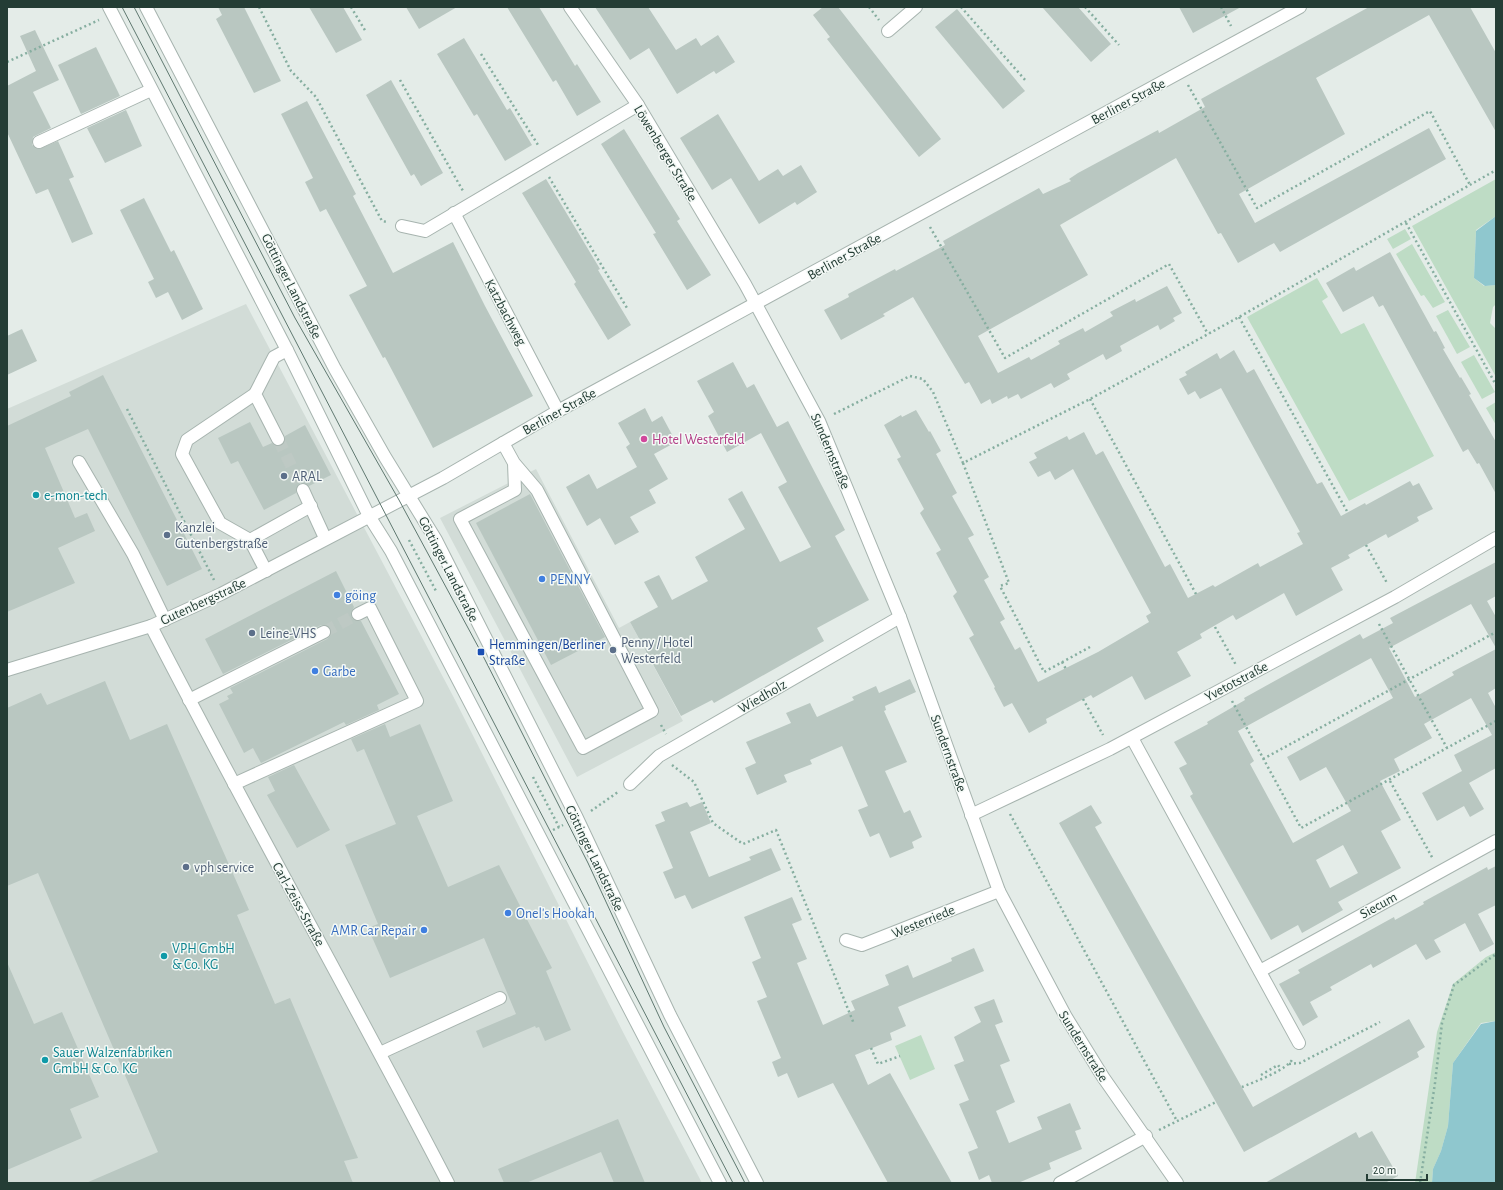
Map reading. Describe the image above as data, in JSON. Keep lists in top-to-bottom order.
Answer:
{
  "streets": {
    "street": [
      "Berliner Straße",
      "Löwenberger Straße",
      "Göttinger Landstraße",
      "Katzbachweg",
      "Sundernstraße",
      "Gutenbergstraße",
      "Yvetotstraße",
      "Wiedholz",
      "Carl-Zeiss-Straße",
      "Siecum",
      "Westerriede"
    ]
  },
  "crossings": [
    ["Berliner Straße", "Löwenberger Straße"],
    ["Berliner Straße", "Göttinger Landstraße"],
    ["Berliner Straße", "Katzbachweg"],
    ["Berliner Straße", "Sundernstraße"],
    ["Berliner Straße", "Gutenbergstraße"],
    ["Löwenberger Straße", "Sundernstraße"],
    ["Sundernstraße", "Yvetotstraße"],
    ["Sundernstraße", "Wiedholz"],
    ["Sundernstraße", "Westerriede"],
    ["Gutenbergstraße", "Carl-Zeiss-Straße"]
  ],
  "places": {
    "other": [
      "Hotel Westerfeld",
      "ARAL",
      "e-mon-tech",
      "Kanzlei Gutenbergstraße",
      "PENNY",
      "göing",
      "Leine-VHS",
      "Penny / Hotel Westerfeld",
      "Garbe",
      "vph service",
      "Onel's Hookah",
      "AMR Car Repair",
      "VPH GmbH & Co. KG",
      "Sauer Walzenfabriken GmbH & Co. KG"
    ],
    "transit": ["Hemmingen/Berliner Straße"]
  },
  "scale_bar": "20 m"
}
